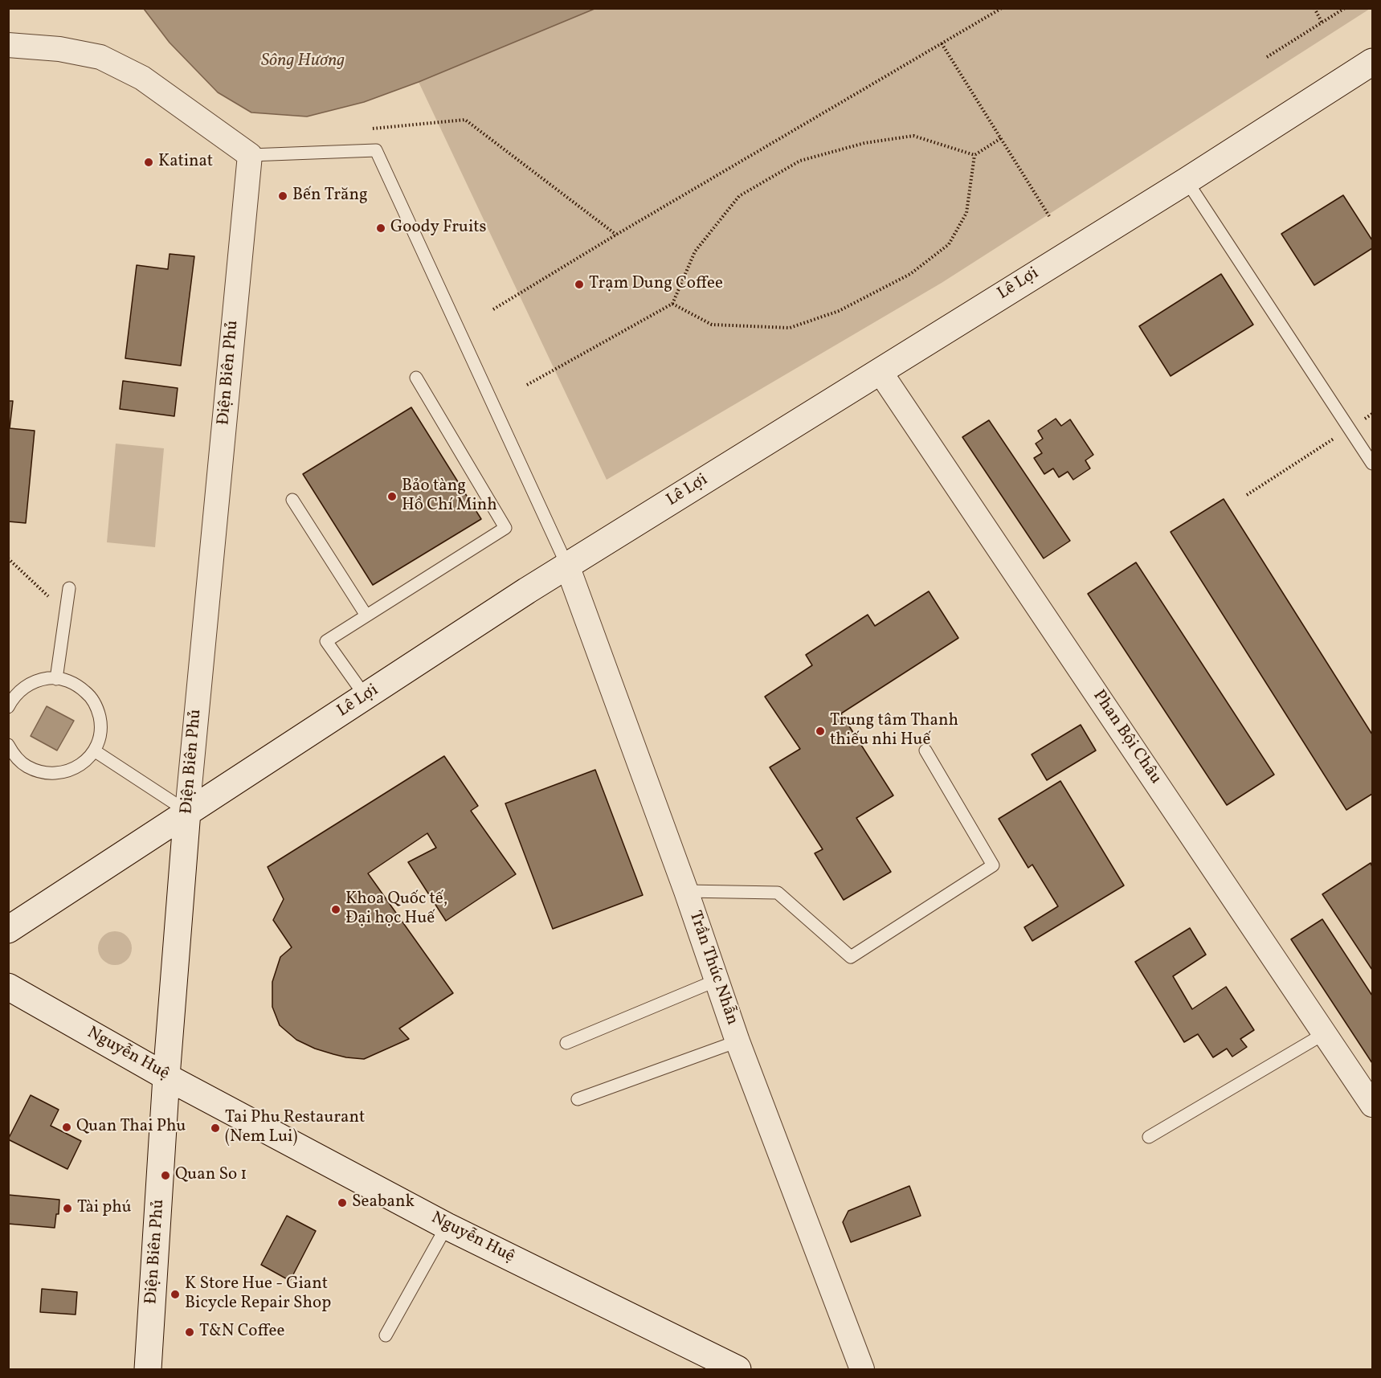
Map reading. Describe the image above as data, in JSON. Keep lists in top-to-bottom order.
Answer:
{
  "streets": {
    "main road": ["Lê Lợi", "Điện Biên Phủ", "Nguyễn Huệ"],
    "street": ["Phan Bội Châu", "Trần Thúc Nhẫn"]
  },
  "crossings": [
    ["Lê Lợi", "Điện Biên Phủ"],
    ["Lê Lợi", "Phan Bội Châu"],
    ["Lê Lợi", "Trần Thúc Nhẫn"],
    ["Điện Biên Phủ", "Nguyễn Huệ"]
  ],
  "water": ["Sông Hương"],
  "places": [
    "Katinat",
    "Bến Trăng",
    "Goody Fruits",
    "Trạm Dung Coffee",
    "Bảo tàng Hồ Chí Minh",
    "Trung tâm Thanh thiếu nhi Huế",
    "Khoa Quốc tế, Đại học Huế",
    "Quan Thai Phu",
    "Tai Phu Restaurant (Nem Lui)",
    "Quan So 1",
    "Seabank",
    "Tài phú",
    "K Store Hue - Giant Bicycle Repair Shop",
    "T&N Coffee"
  ]
}
